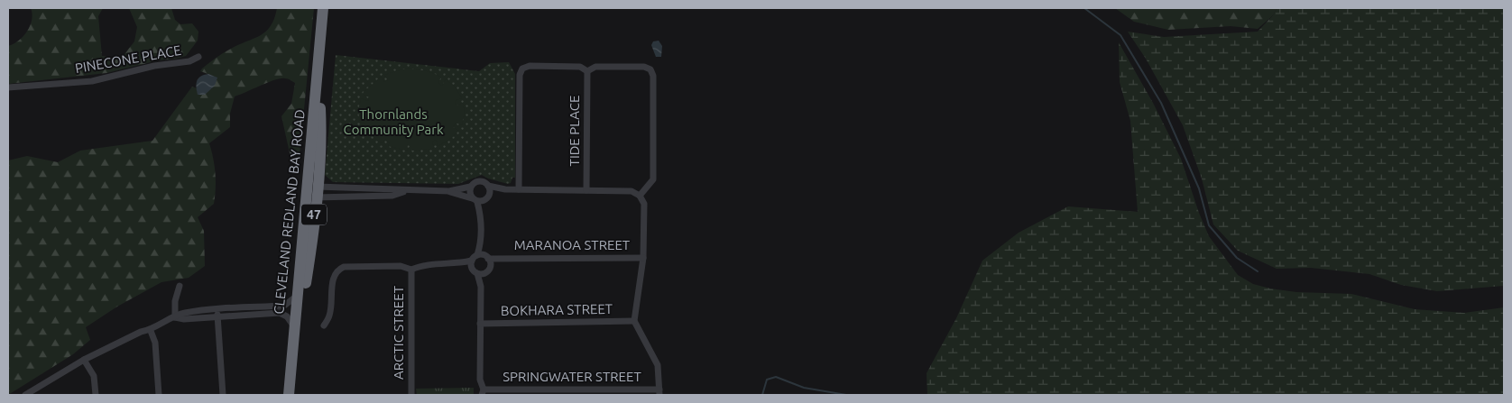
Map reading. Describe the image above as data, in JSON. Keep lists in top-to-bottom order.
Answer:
{
  "streets": {
    "highway": ["CLEVELAND REDLAND BAY ROAD", "47"],
    "street": [
      "PINECONE PLACE",
      "TIDE PLACE",
      "MARANOA STREET",
      "BOKHARA STREET",
      "ARCTIC STREET",
      "SPRINGWATER STREET"
    ]
  },
  "parks": ["Thornlands Community Park"]
}
